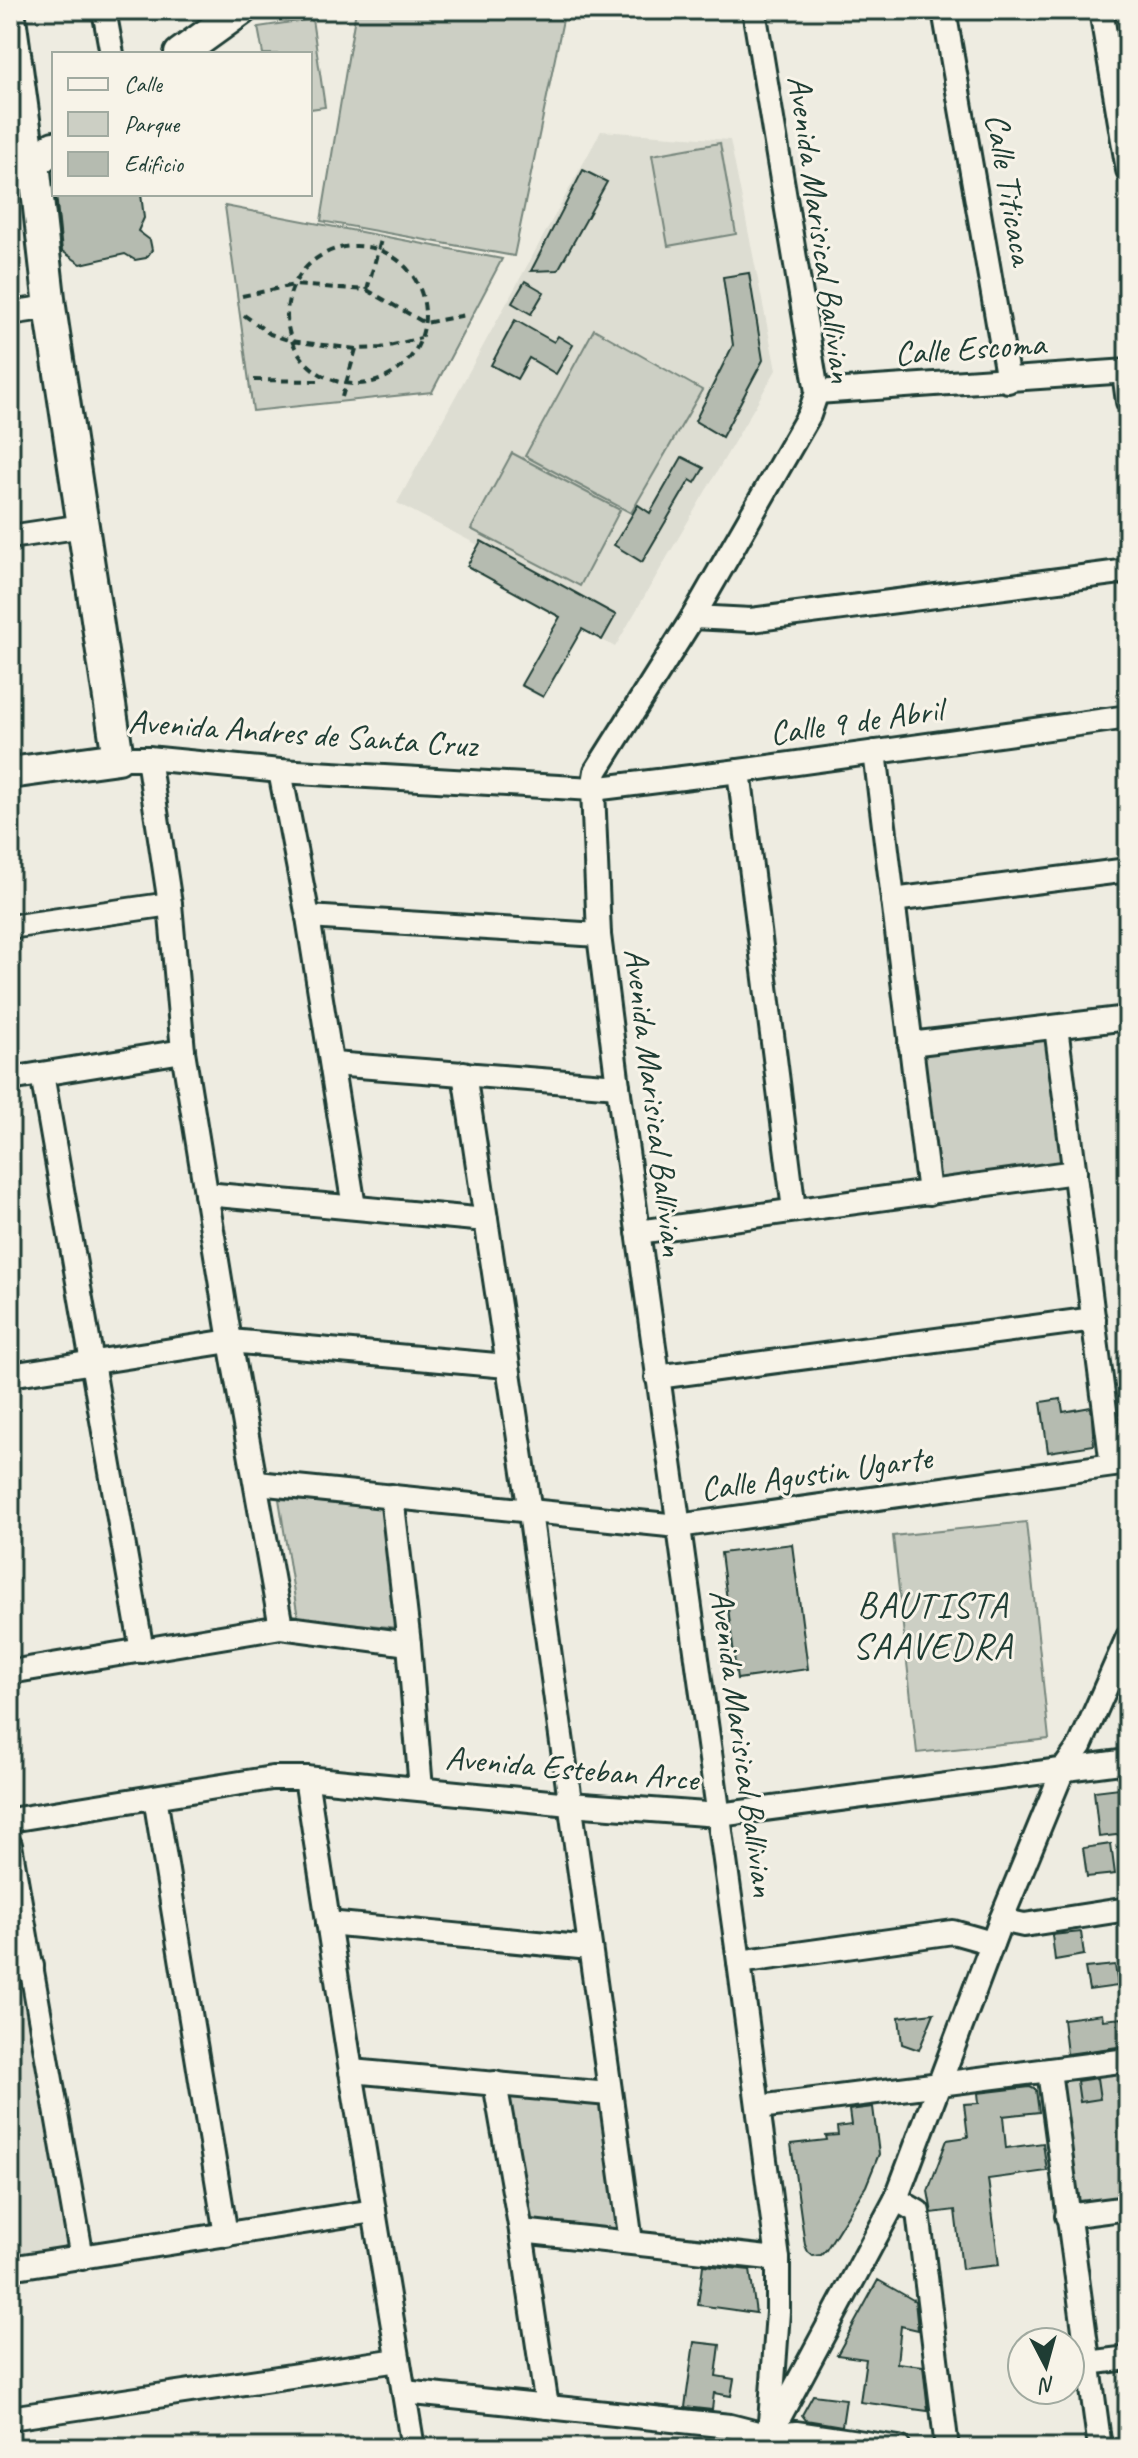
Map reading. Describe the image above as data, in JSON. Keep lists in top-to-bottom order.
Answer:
{
  "streets": {
    "street": [
      "Calle Titicaca",
      "Avenida Marisical Ballivian",
      "Calle Escoma",
      "Calle 9 de Abril",
      "Avenida Andres de Santa Cruz",
      "Calle Agustin Ugarte",
      "Avenida Esteban Arce"
    ]
  },
  "crossings": [
    ["Calle Titicaca", "Calle Escoma"],
    ["Avenida Marisical Ballivian", "Calle Escoma"],
    ["Avenida Marisical Ballivian", "Calle 9 de Abril"],
    ["Avenida Marisical Ballivian", "Avenida Andres de Santa Cruz"],
    ["Avenida Marisical Ballivian", "Calle Agustin Ugarte"],
    ["Avenida Marisical Ballivian", "Avenida Esteban Arce"],
    ["Calle 9 de Abril", "Avenida Andres de Santa Cruz"]
  ],
  "districts": ["BAUTISTA SAAVEDRA"],
  "legend": ["Calle", "Parque", "Edificio"],
  "north": "bottom"
}
